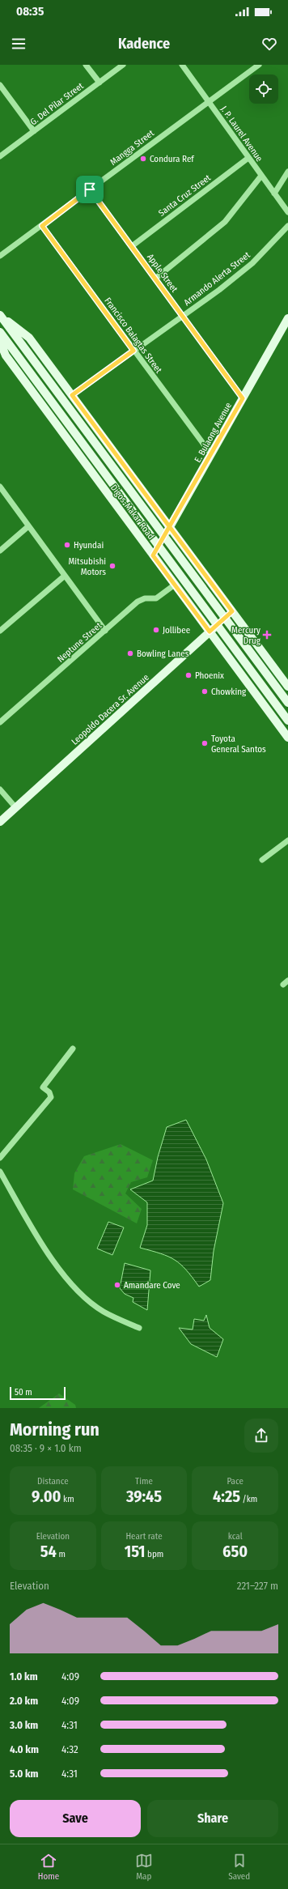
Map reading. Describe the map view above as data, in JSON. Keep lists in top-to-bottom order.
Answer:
{
  "streets": {
    "main road": ["E. Bulaong Avenue", "Digos-Makar Road", "Leopoldo Dacera Sr. Avenue"],
    "street": [
      "G. Del Pilar Street",
      "J. P. Laurel Avenue",
      "Mangga Street",
      "Santa Cruz Street",
      "Apple Street",
      "Armando Alerta Street",
      "Francisco Balagtas Street",
      "Neptune Street"
    ]
  },
  "crossings": [
    ["J. P. Laurel Avenue", "Mangga Street"],
    ["J. P. Laurel Avenue", "Santa Cruz Street"],
    ["Mangga Street", "Apple Street"],
    ["Mangga Street", "Francisco Balagtas Street"],
    ["Santa Cruz Street", "Apple Street"],
    ["Apple Street", "Armando Alerta Street"],
    ["Apple Street", "E. Bulaong Avenue"],
    ["Armando Alerta Street", "Francisco Balagtas Street"],
    ["Armando Alerta Street", "Digos-Makar Road"],
    ["Francisco Balagtas Street", "E. Bulaong Avenue"],
    ["E. Bulaong Avenue", "Digos-Makar Road"],
    ["Digos-Makar Road", "Neptune Street"],
    ["Digos-Makar Road", "Leopoldo Dacera Sr. Avenue"]
  ],
  "places": {
    "other": [
      "Condura Ref",
      "Hyundai",
      "Mitsubishi Motors",
      "Jollibee",
      "Bowling Lanes",
      "Phoenix",
      "Chowking",
      "Toyota General Santos",
      "Amandare Cove"
    ],
    "health": ["Mercury Drug"]
  },
  "scale_bar": "50 m",
  "page": {
    "status": "08:35",
    "header": "Kadence",
    "scale": "50 m",
    "heading": ["Morning run", "08:35 · 9 × 1.0 km"],
    "stats": [
      ["Distance", "9.00 km"],
      ["Time", "39:45"],
      ["Pace", "4:25 /km"],
      ["Elevation", "54 m"],
      ["Heart rate", "151 bpm"],
      ["kcal", "650"]
    ],
    "chart": ["Elevation", "221–227 m"],
    "list": [
      {
        "name": "1.0 km",
        "note": "4:09"
      },
      {
        "name": "2.0 km",
        "note": "4:09"
      },
      {
        "name": "3.0 km",
        "note": "4:31"
      },
      {
        "name": "4.0 km",
        "note": "4:32"
      },
      {
        "name": "5.0 km",
        "note": "4:31"
      }
    ],
    "buttons": ["Save", "Share"],
    "tabs": ["Home", "Map", "Saved"]
  }
}
